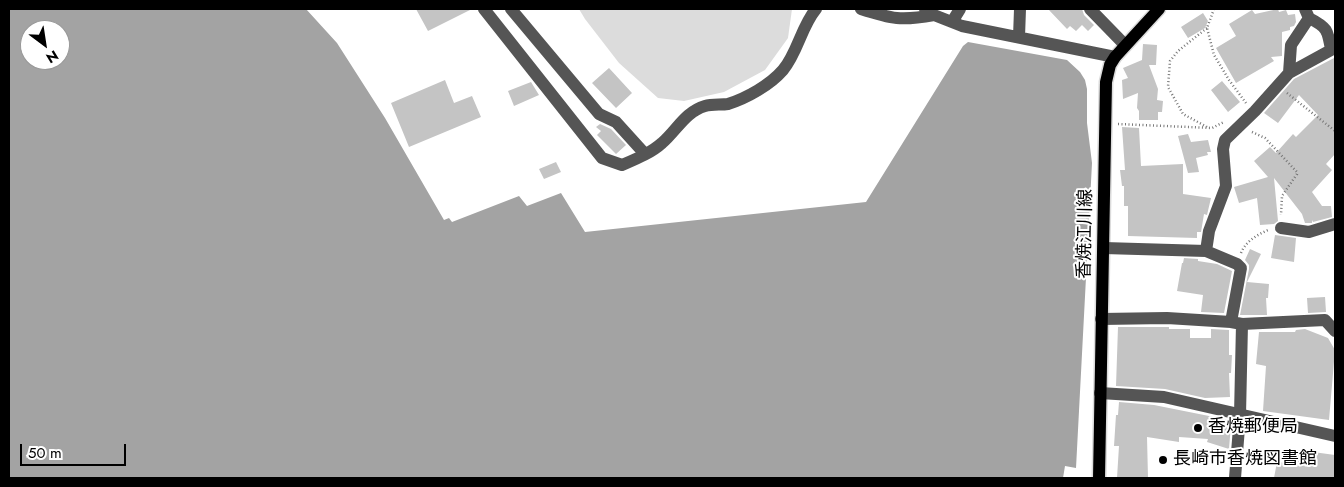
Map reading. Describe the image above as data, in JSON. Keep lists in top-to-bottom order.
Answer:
{
  "streets": {
    "main road": ["香焼江川線"]
  },
  "places": ["香焼郵便局", "長崎市香焼図書館"],
  "scale_bar": "50 m",
  "north": "bottom right"
}
